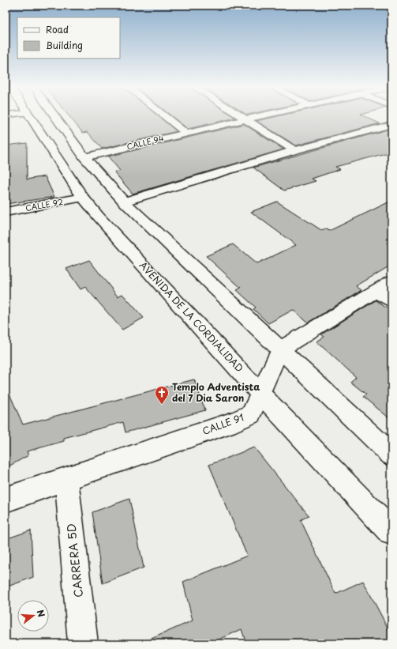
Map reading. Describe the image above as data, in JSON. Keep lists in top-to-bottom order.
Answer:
{
  "streets": {
    "street": [
      "CALLE 94",
      "CALLE 92",
      "AVENIDA DE LA CORDIALIDAD",
      "CALLE 91",
      "CARRERA 5D"
    ]
  },
  "crossings": [
    ["CALLE 92", "AVENIDA DE LA CORDIALIDAD"],
    ["AVENIDA DE LA CORDIALIDAD", "CALLE 91"],
    ["CALLE 91", "CARRERA 5D"]
  ],
  "places": {
    "church": ["Templo Adventista del 7 Dia Saron"]
  },
  "legend": ["Road", "Building"],
  "north": "right"
}
